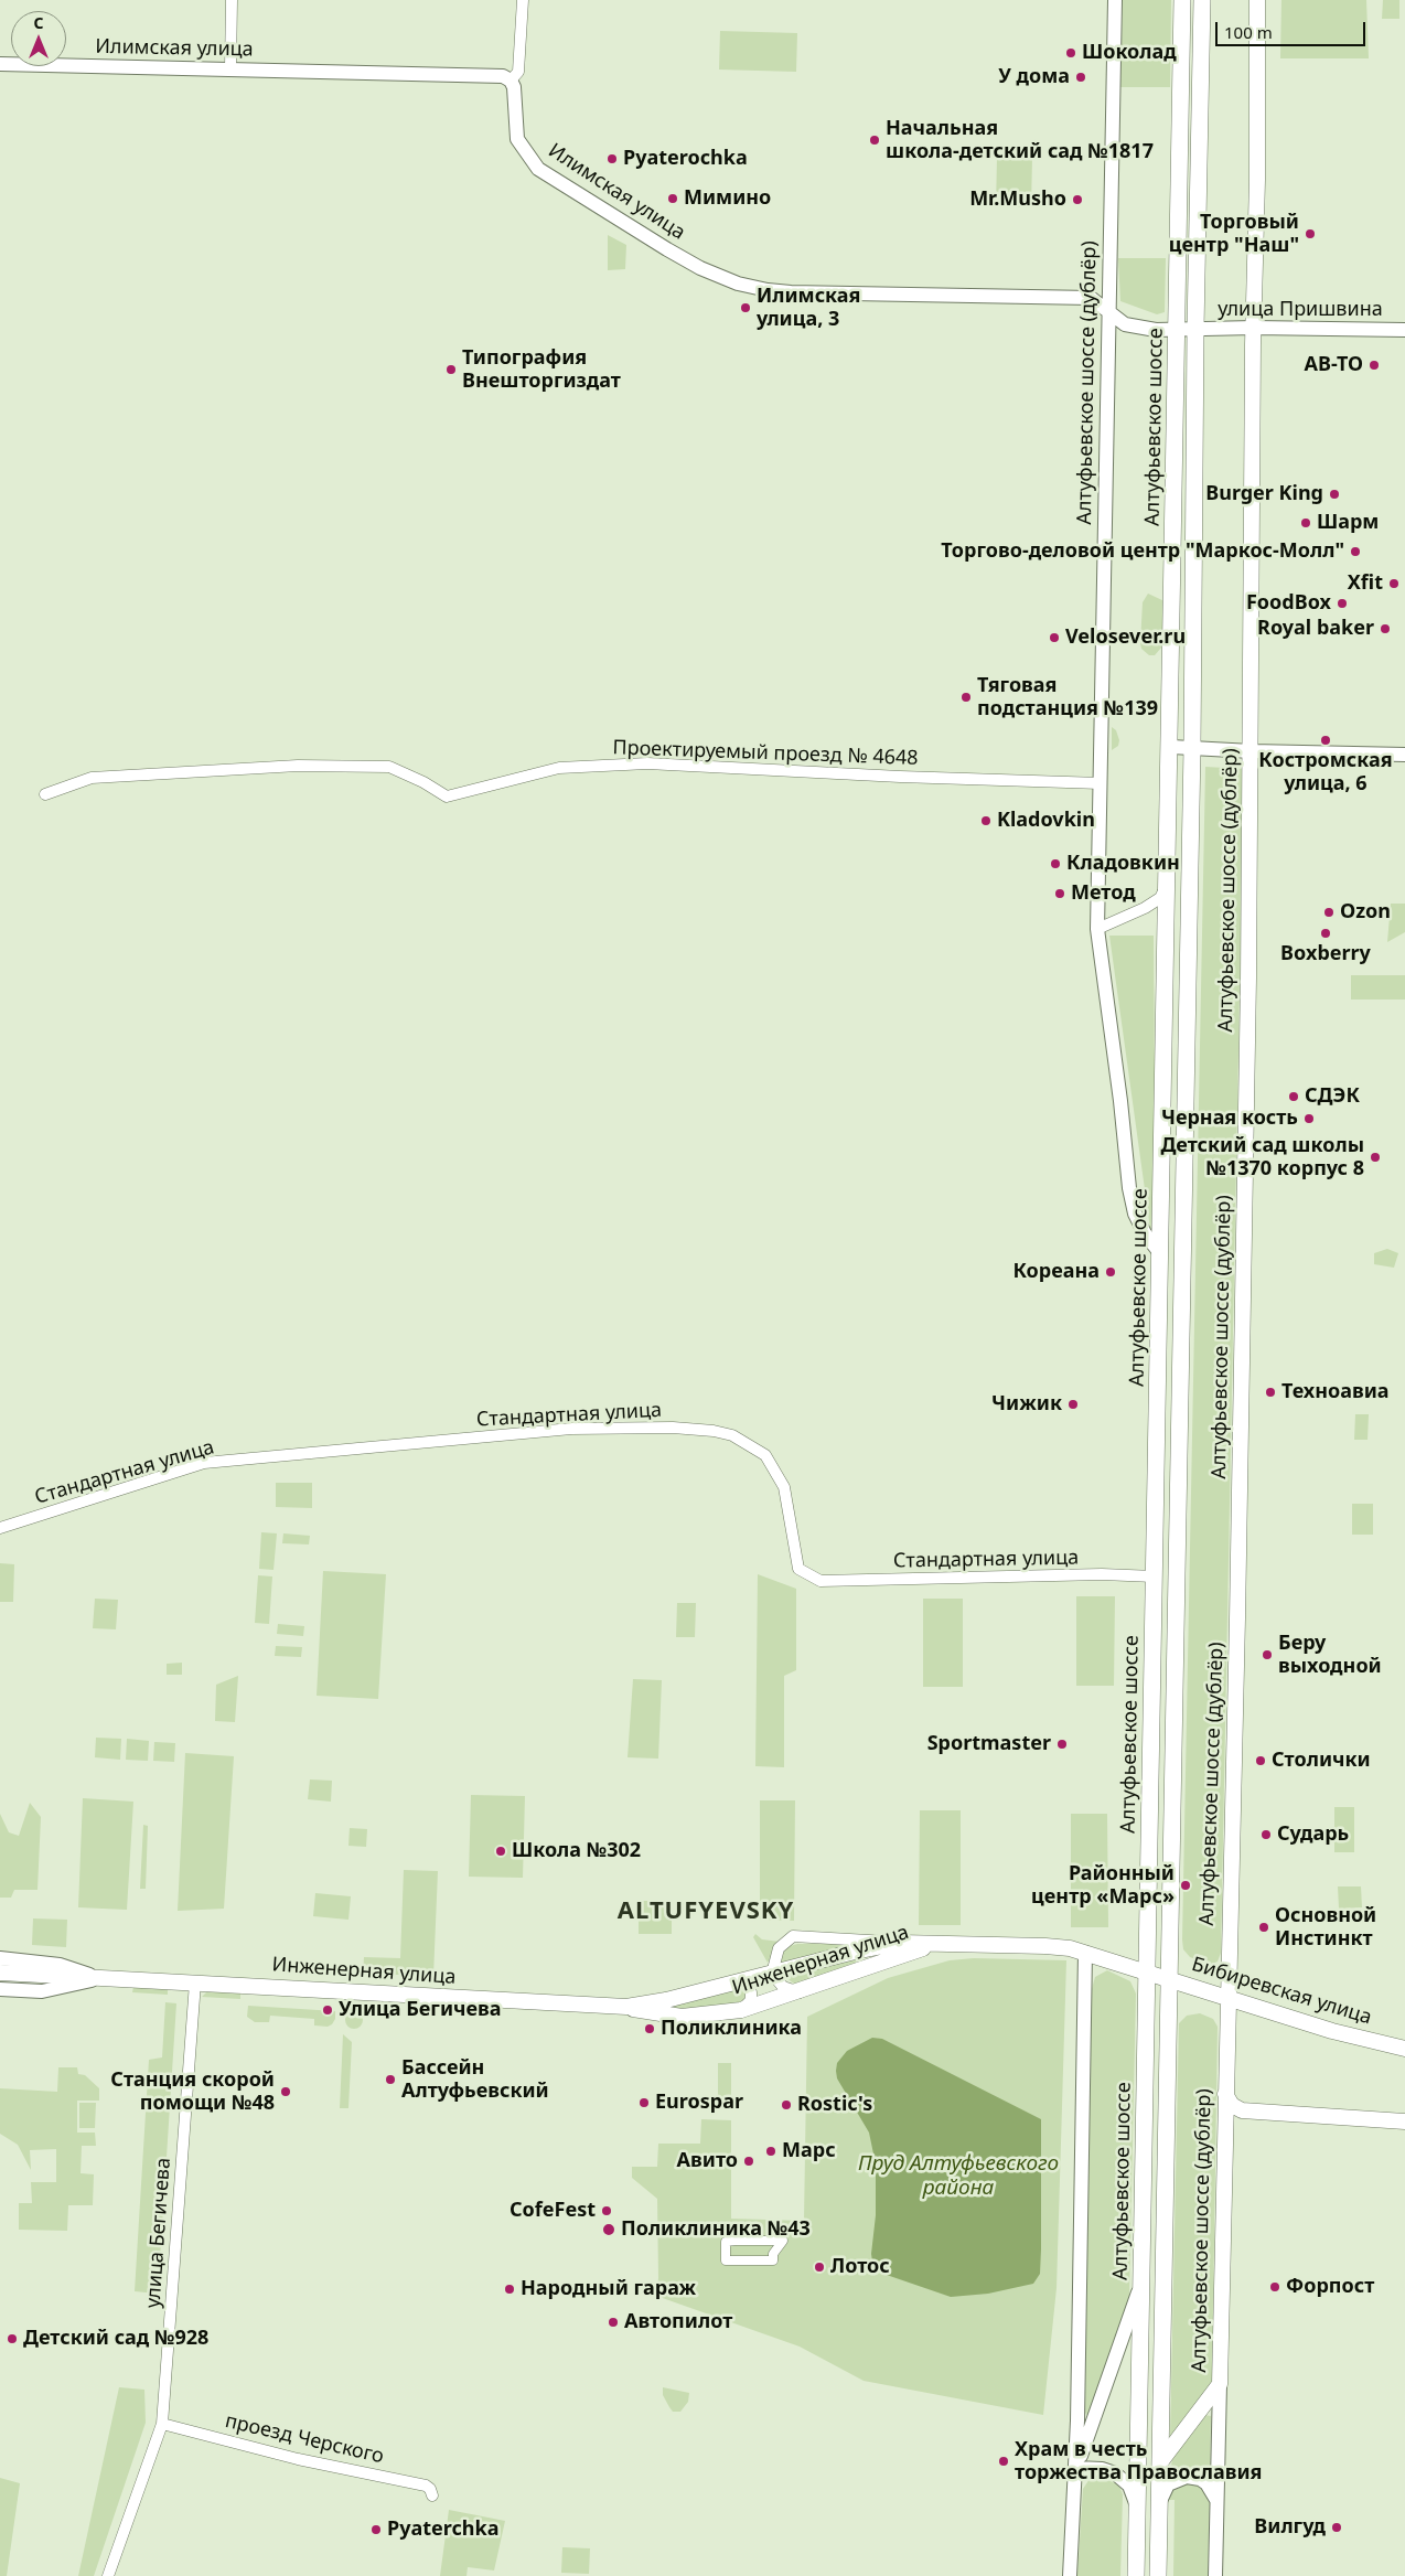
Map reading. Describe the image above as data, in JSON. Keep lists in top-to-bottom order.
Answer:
{
  "streets": {
    "main road": [
      "Алтуфьевское шоссе (дублёр)",
      "Алтуфьевское шоссе",
      "Инженерная улица",
      "Бибиревская улица"
    ],
    "street": [
      "Илимская улица",
      "улица Пришвина",
      "Проектируемый проезд № 4648",
      "Стандартная улица",
      "улица Бегичева",
      "проезд Черского"
    ]
  },
  "crossings": [
    ["улица Пришвина", "Алтуфьевское шоссе (дублёр)"],
    ["улица Пришвина", "Алтуфьевское шоссе"],
    ["Алтуфьевское шоссе (дублёр)", "Алтуфьевское шоссе"],
    ["Алтуфьевское шоссе (дублёр)", "Проектируемый проезд № 4648"],
    ["Алтуфьевское шоссе (дублёр)", "Бибиревская улица"],
    ["Алтуфьевское шоссе", "Стандартная улица"],
    ["Алтуфьевское шоссе", "Инженерная улица"],
    ["Алтуфьевское шоссе", "Бибиревская улица"],
    ["Инженерная улица", "Бибиревская улица"],
    ["Инженерная улица", "улица Бегичева"],
    ["улица Бегичева", "проезд Черского"]
  ],
  "districts": ["ALTUFYEVSKY"],
  "water": ["Пруд Алтуфьевского района"],
  "places": [
    "Шоколад",
    "У дома",
    "Начальная школа-детский сад №1817",
    "Pyaterochka",
    "Мимино",
    "Mr.Musho",
    "Торговый центр \"Наш\"",
    "Илимская улица, 3",
    "АВ-ТО",
    "Типография Внешторгиздат",
    "Burger King",
    "Шарм",
    "Торгово-деловой центр \"Маркос-Молл\"",
    "Xfit",
    "FoodBox",
    "Royal baker",
    "Velosever.ru",
    "Тяговая подстанция №139",
    "Костромская улица, 6",
    "Kladovkin",
    "Кладовкин",
    "Метод",
    "Ozon",
    "Boxberry",
    "СДЭК",
    "Черная кость",
    "Детский сад школы №1370 корпус 8",
    "Кореана",
    "Техноавиа",
    "Чижик",
    "Беру выходной",
    "Sportmaster",
    "Столички",
    "Сударь",
    "Школа №302",
    "Районный центр «Марс»",
    "Основной Инстинкт",
    "Улица Бегичева",
    "Поликлиника",
    "Бассейн Алтуфьевский",
    "Станция скорой помощи №48",
    "Eurospar",
    "Rostic's",
    "Марс",
    "Авито",
    "CofeFest",
    "Поликлиника №43",
    "Лотос",
    "Форпост",
    "Народный гараж",
    "Автопилот",
    "Детский сад №928",
    "Храм в честь торжества Православия",
    "Вилгуд",
    "Pyaterchka"
  ],
  "scale_bar": "100 m",
  "north": "top"
}
